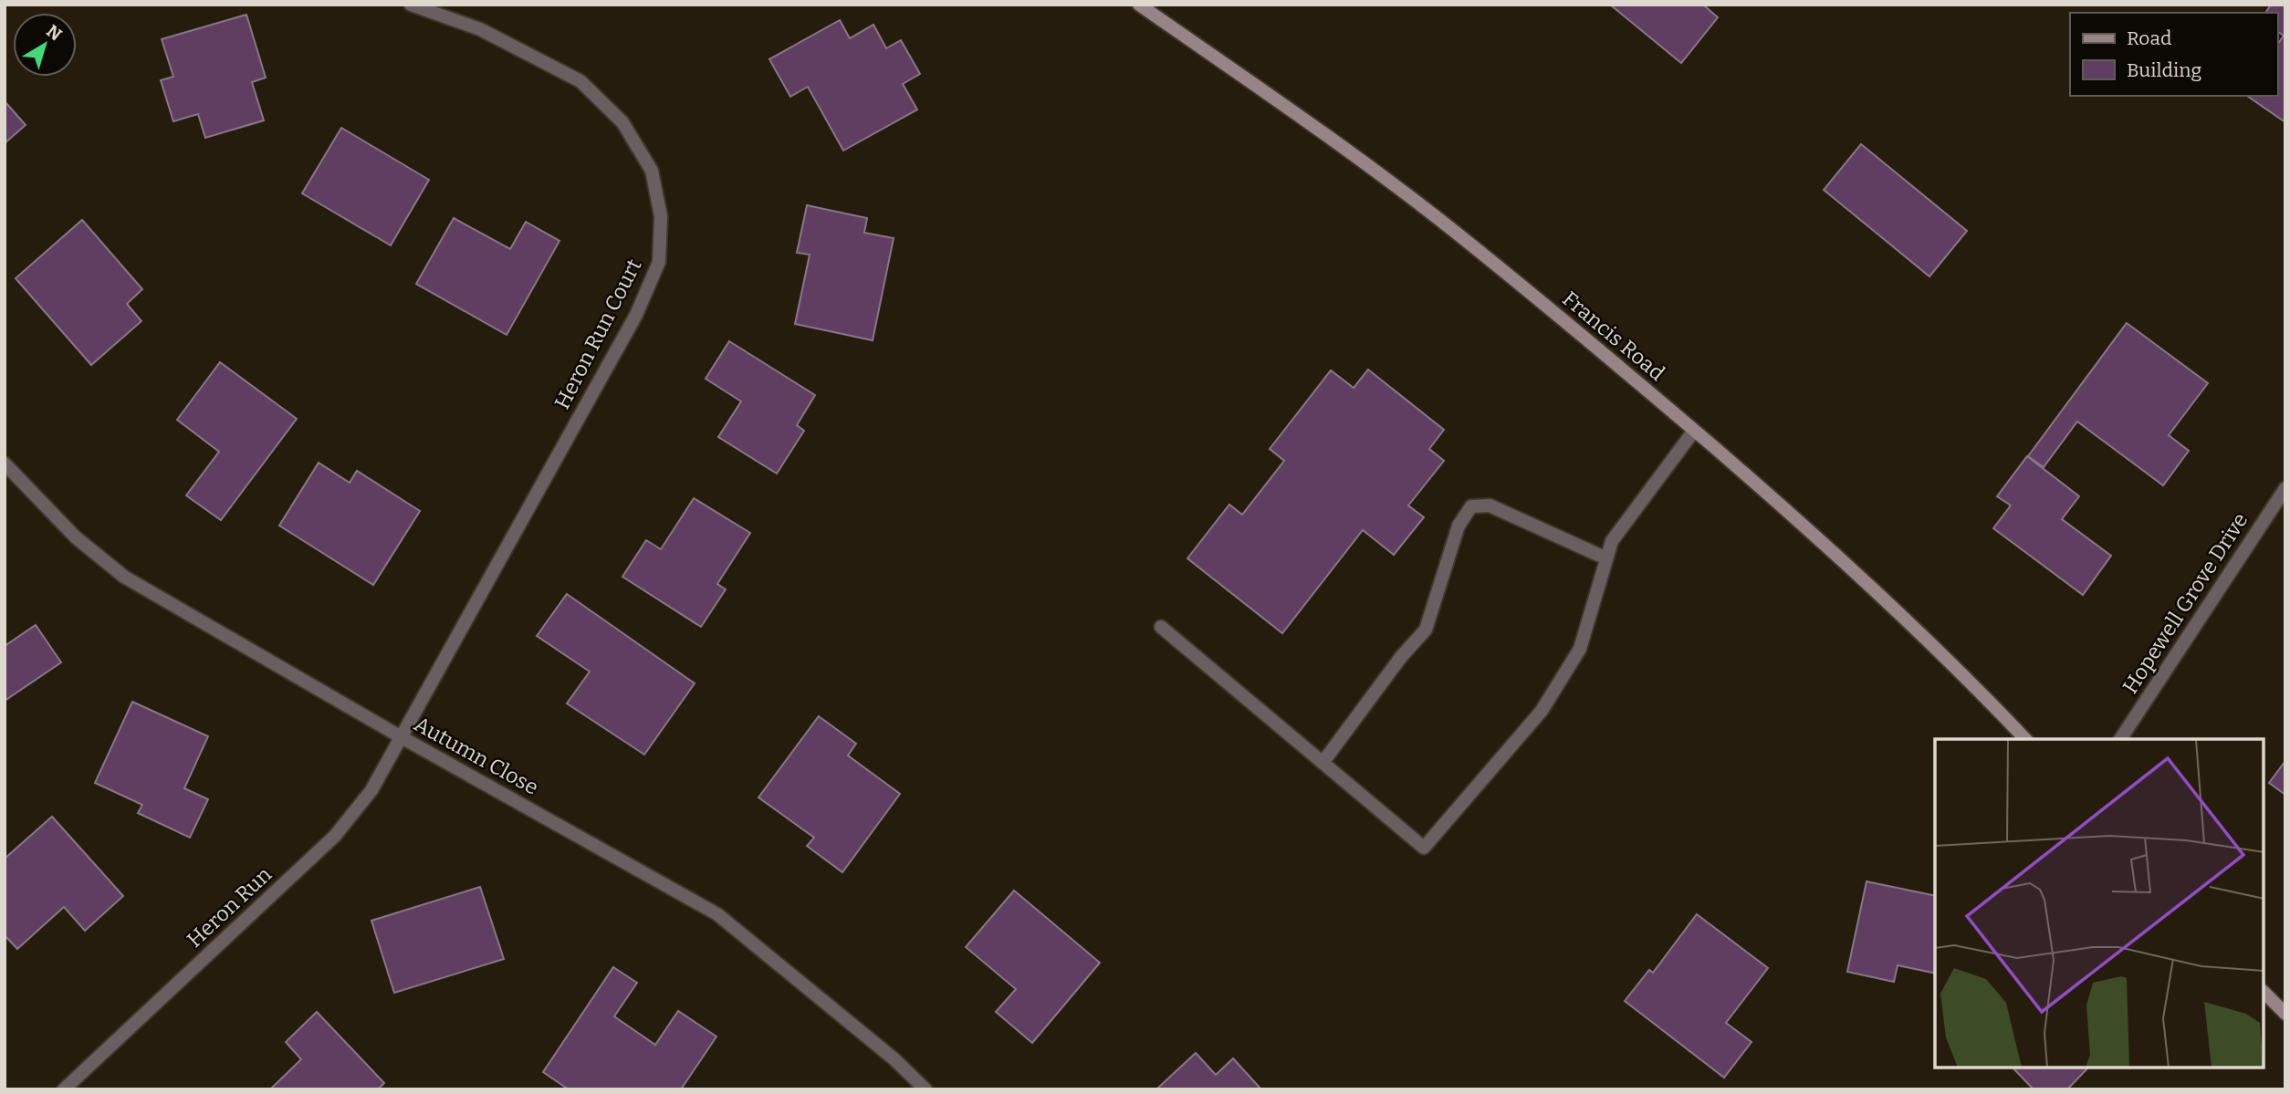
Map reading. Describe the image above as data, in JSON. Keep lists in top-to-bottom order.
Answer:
{
  "streets": {
    "street": [
      "Heron Run Court",
      "Francis Road",
      "Hopewell Grove Drive",
      "Autumn Close",
      "Heron Run"
    ]
  },
  "crossings": [
    ["Heron Run Court", "Autumn Close"],
    ["Heron Run Court", "Heron Run"],
    ["Autumn Close", "Heron Run"]
  ],
  "legend": ["Road", "Building"],
  "north": "top right"
}
